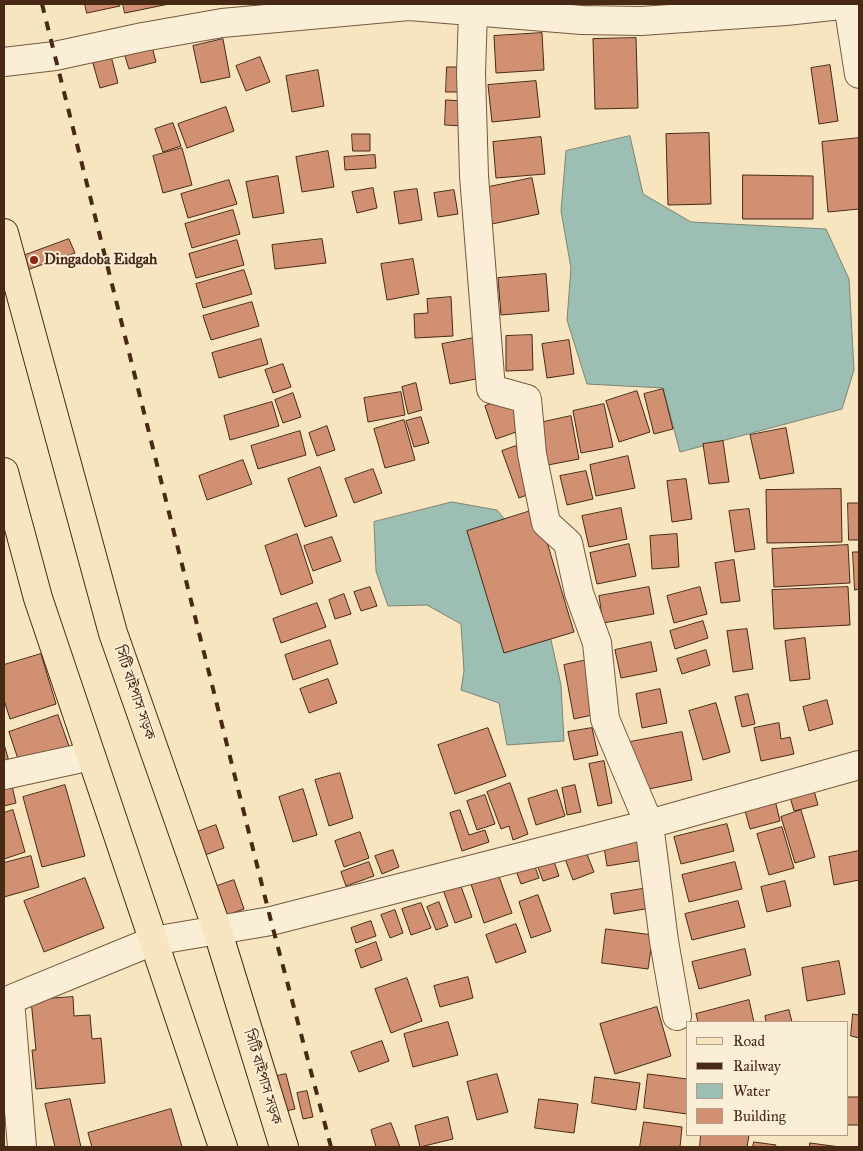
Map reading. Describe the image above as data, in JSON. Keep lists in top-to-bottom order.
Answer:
{
  "streets": {
    "main road": ["সিটি বাইপাস সড়ক"]
  },
  "places": ["Dingadoba Eidgah"],
  "legend": [
    "Road",
    "Railway",
    "Water",
    "Building"
  ]
}
